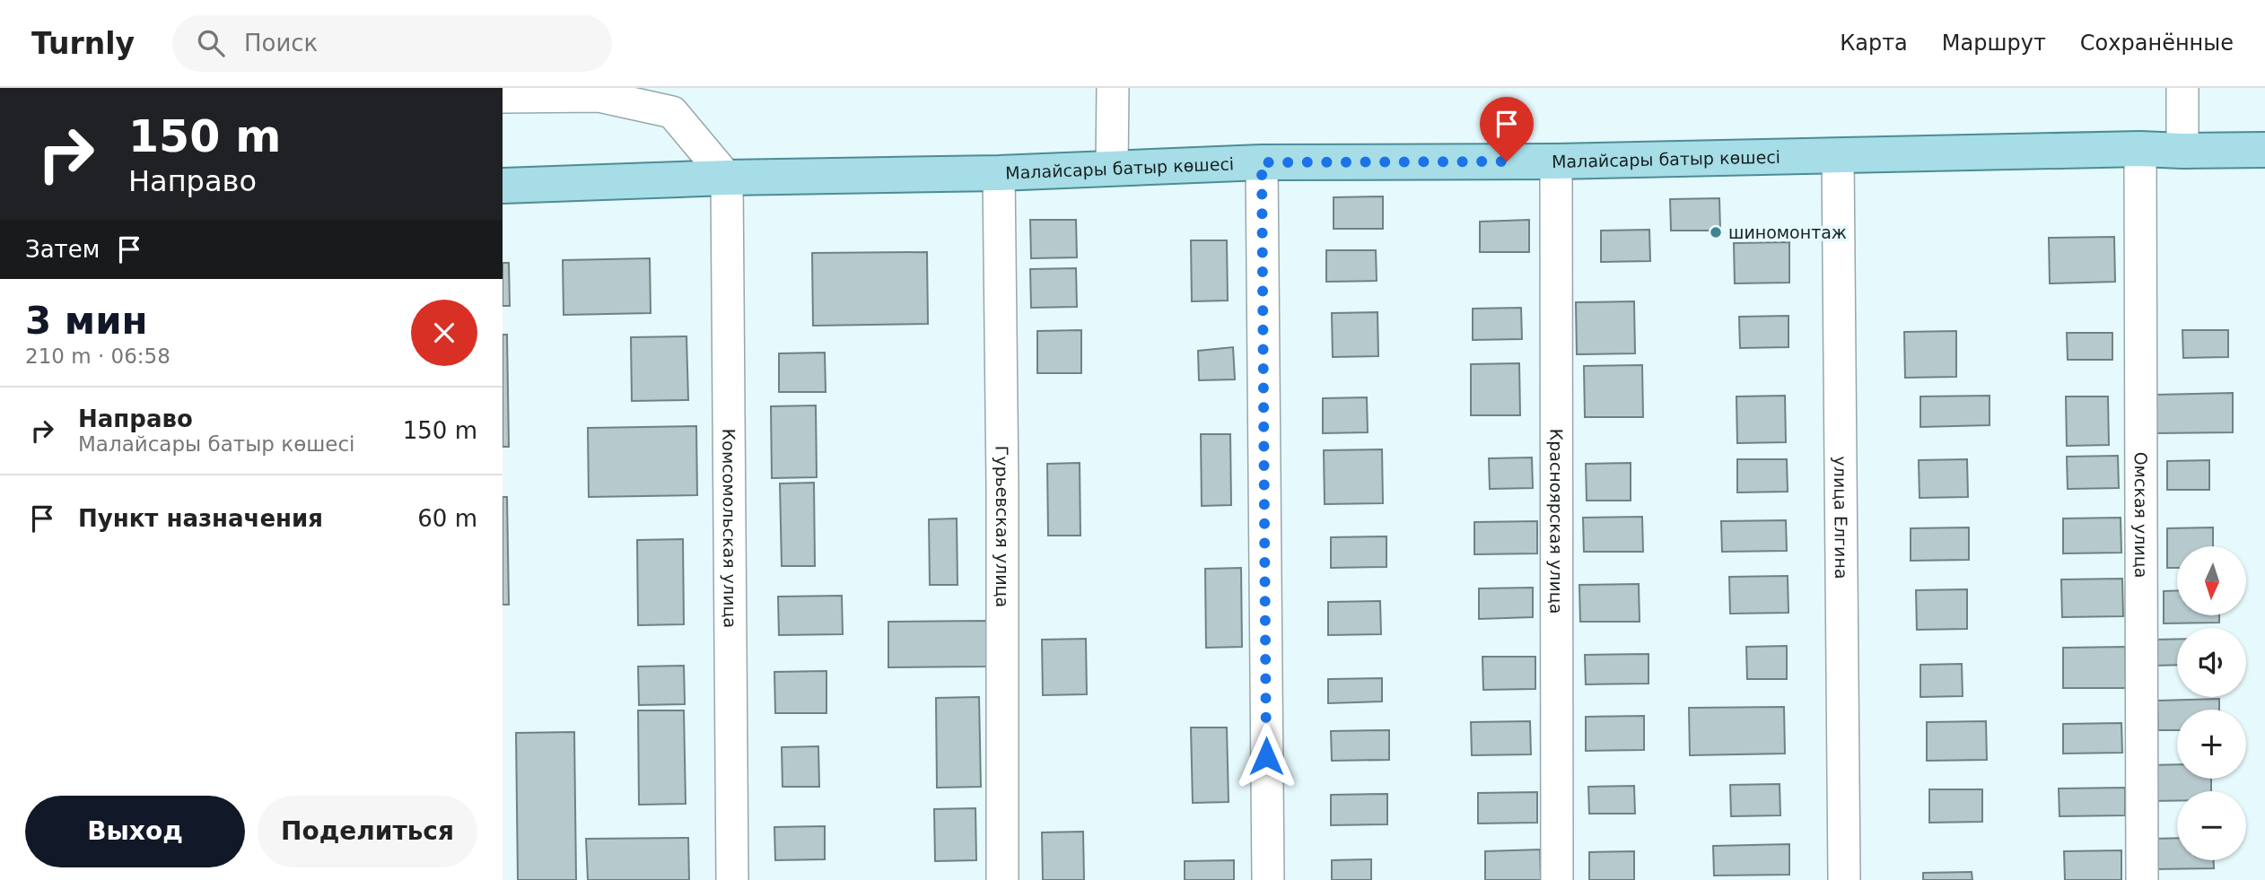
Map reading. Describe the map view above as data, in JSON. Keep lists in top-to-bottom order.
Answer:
{
  "streets": {
    "main road": ["Малайсары батыр көшесі"],
    "street": [
      "Омская улица",
      "улица Елгина",
      "Красноярская улица",
      "Гурьевская улица",
      "Комсомольская улица"
    ]
  },
  "crossings": [
    ["Малайсары батыр көшесі", "Омская улица"],
    ["Малайсары батыр көшесі", "улица Елгина"],
    ["Малайсары батыр көшесі", "Красноярская улица"],
    ["Малайсары батыр көшесі", "Гурьевская улица"],
    ["Малайсары батыр көшесі", "Комсомольская улица"]
  ],
  "places": ["шиномонтаж"],
  "north": "bottom",
  "page": {
    "header": "Turnly",
    "search": "Поиск",
    "nav": ["Карта", "Маршрут", "Сохранённые"],
    "turn": ["150 m", "Направо"],
    "then": "Затем",
    "heading": ["3 мин", "210 m · 06:58"],
    "list": [
      {
        "name": "Направо",
        "note": "Малайсары батыр көшесі",
        "value": "150 m"
      },
      {
        "name": "Пункт назначения",
        "value": "60 m"
      }
    ],
    "map_buttons": ["+", "−"],
    "buttons": ["Выход", "Поделиться"]
  }
}
